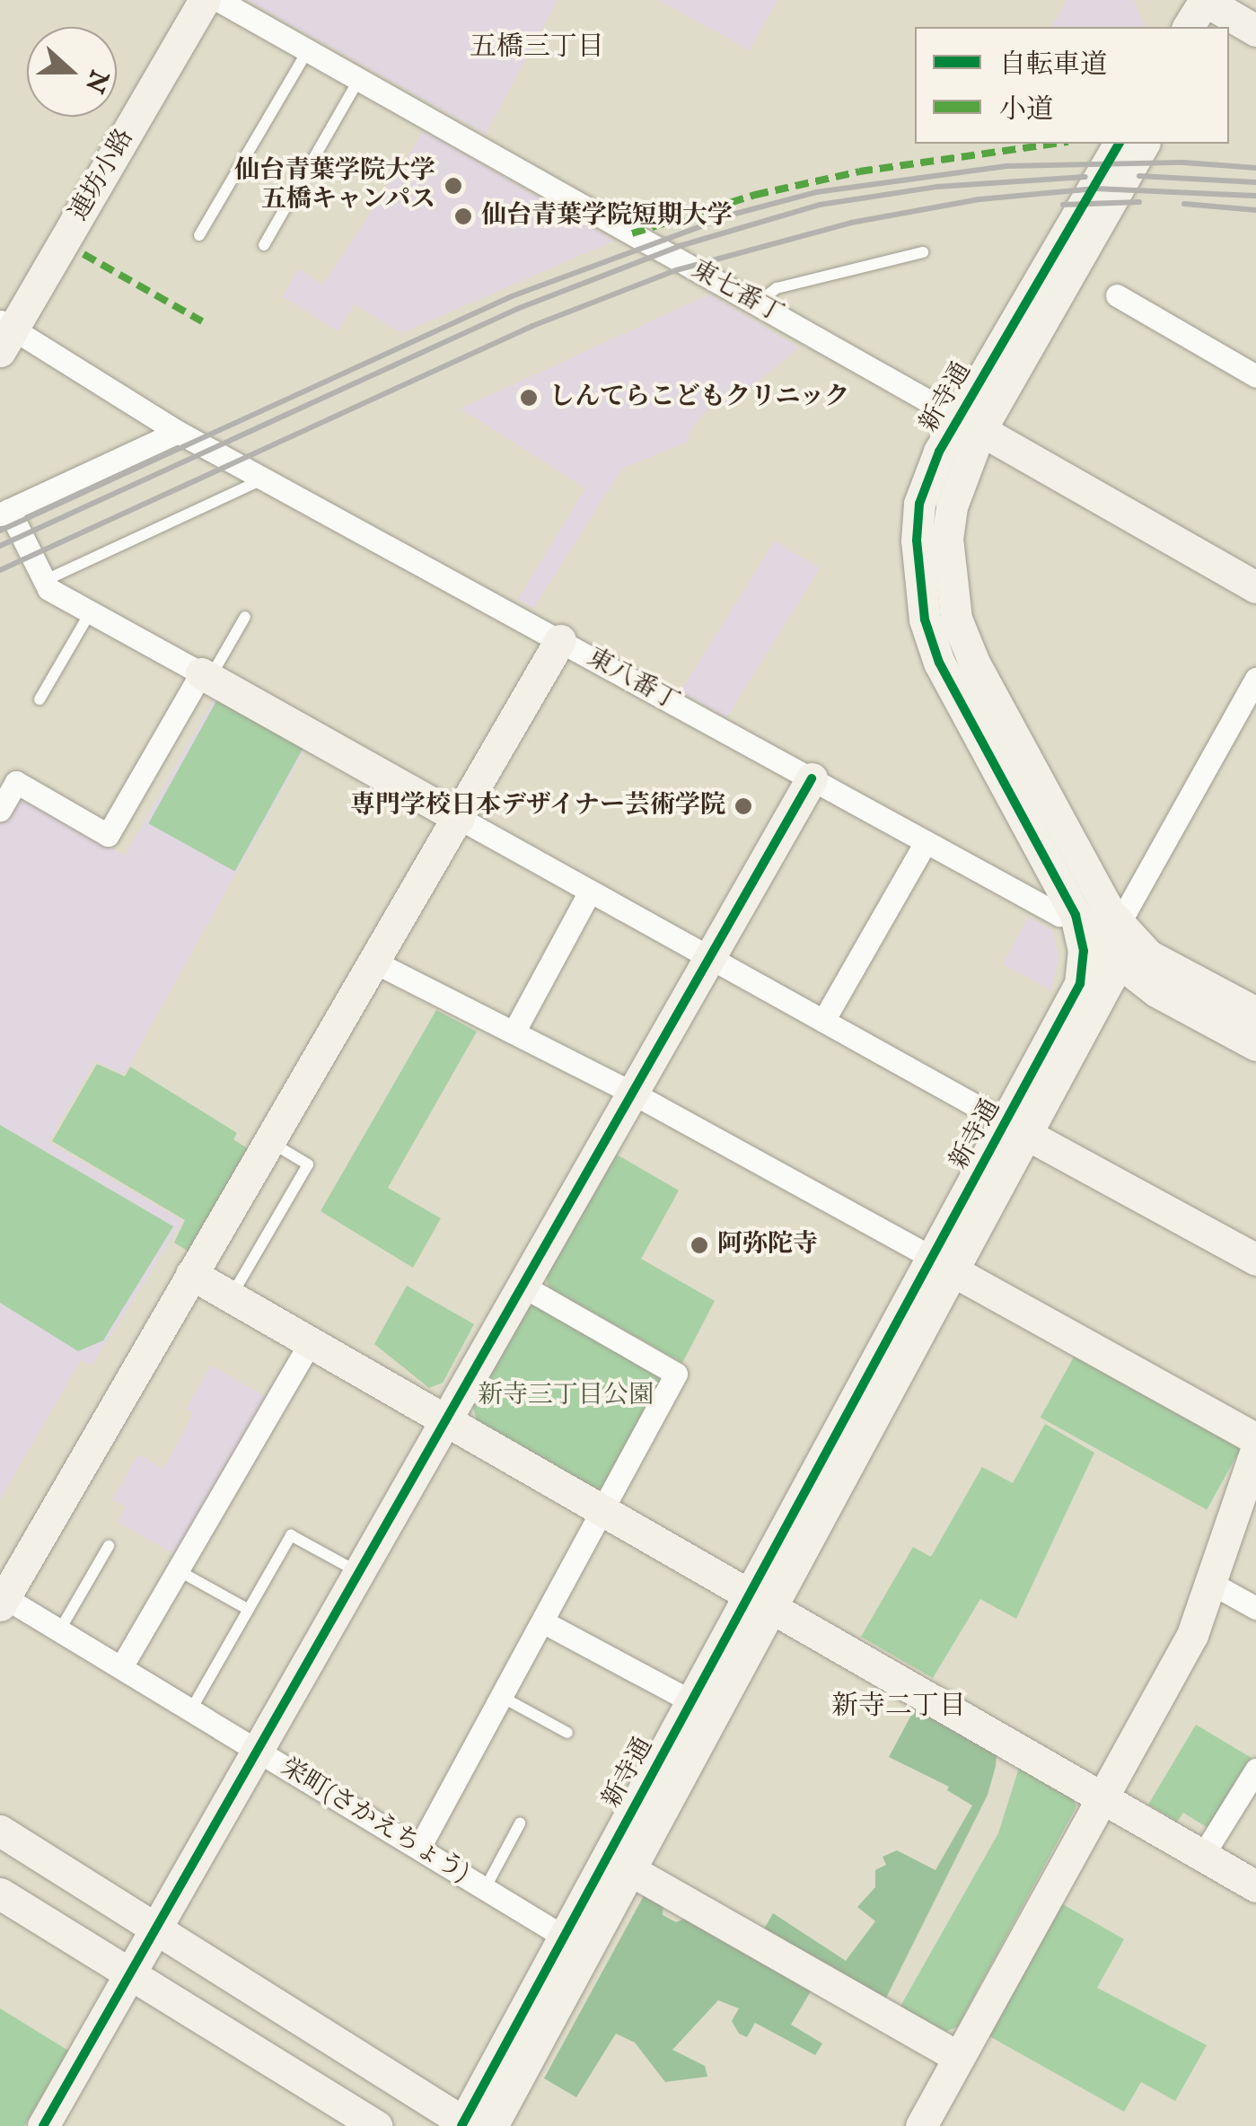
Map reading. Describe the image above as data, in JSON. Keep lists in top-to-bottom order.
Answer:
{
  "streets": {
    "street": [
      "連坊小路",
      "東七番丁",
      "新寺通",
      "東八番丁",
      "栄町(さかえちょう)"
    ]
  },
  "crossings": [
    ["連坊小路", "東八番丁"],
    ["東七番丁", "新寺通"],
    ["新寺通", "東八番丁"],
    ["新寺通", "栄町(さかえちょう)"]
  ],
  "districts": ["五橋三丁目", "新寺二丁目"],
  "parks": ["新寺三丁目公園"],
  "places": [
    "仙台青葉学院大学 五橋キャンパス",
    "仙台青葉学院短期大学",
    "しんてらこどもクリニック",
    "専門学校日本デザイナー芸術学院",
    "阿弥陀寺"
  ],
  "legend": ["自転車道", "小道"],
  "north": "right"
}
